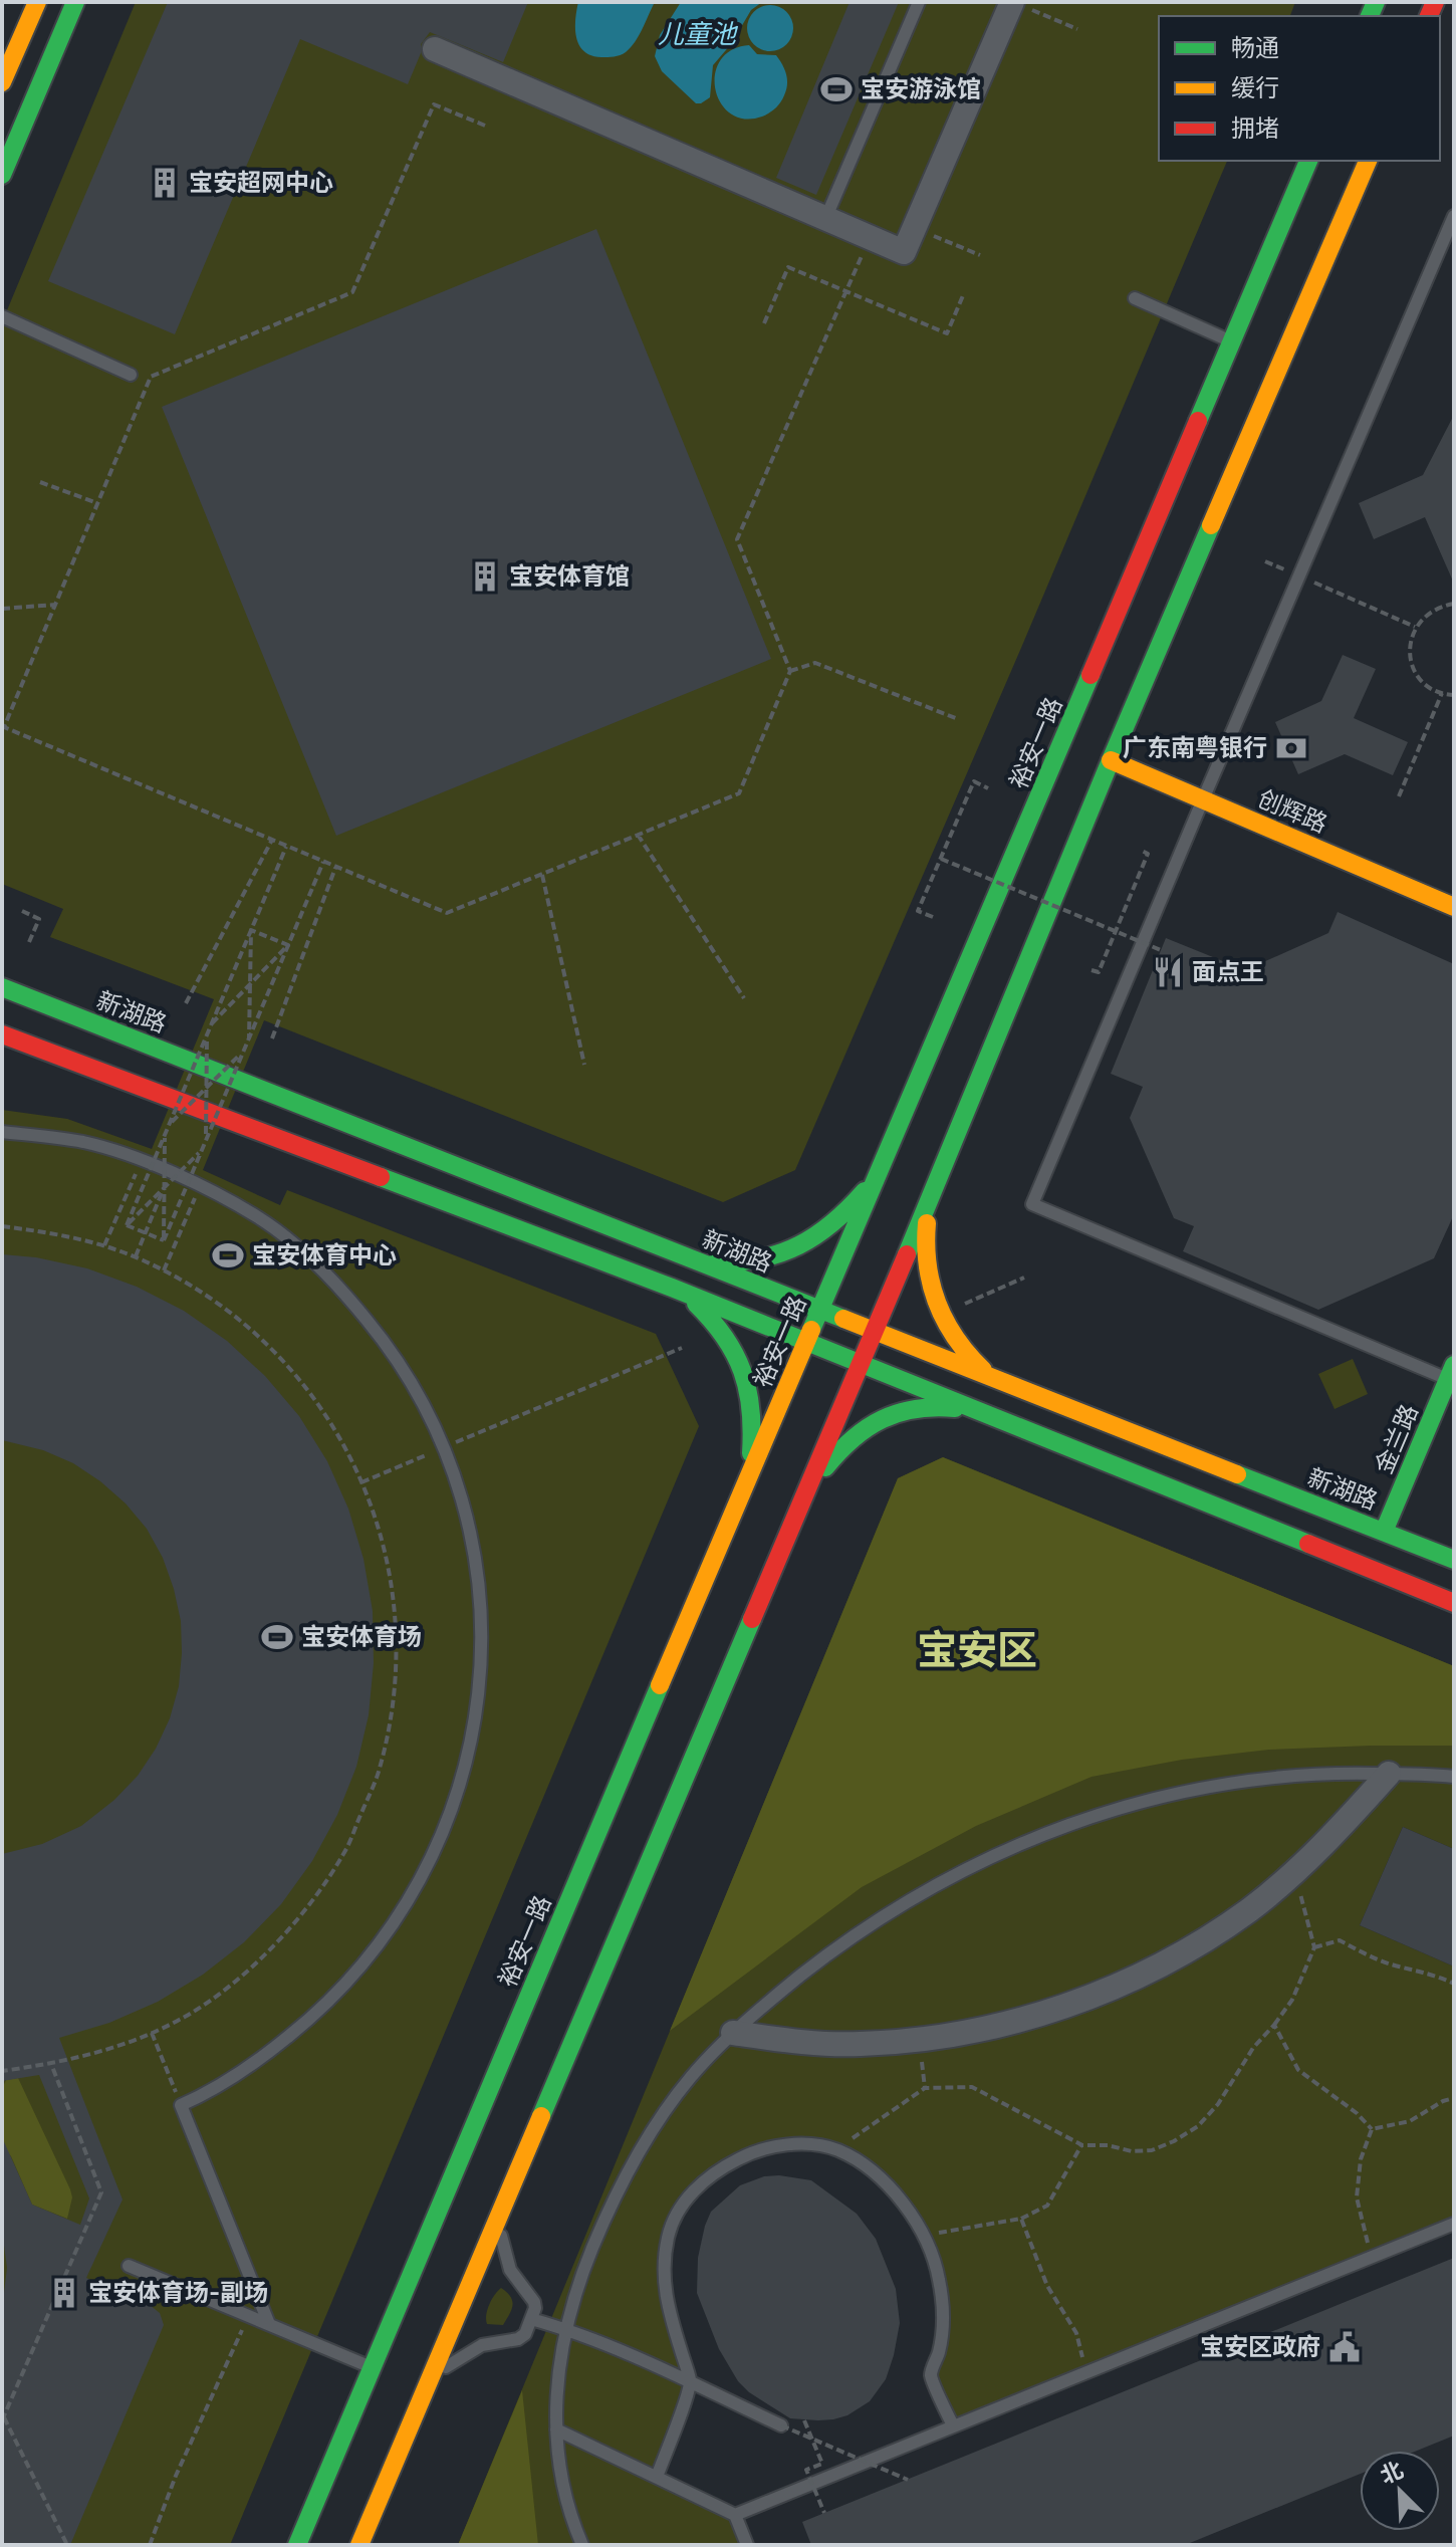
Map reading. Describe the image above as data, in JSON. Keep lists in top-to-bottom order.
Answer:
{
  "streets": {
    "main road": [
      "裕安一路",
      "创辉路",
      "新湖路",
      "金兰路"
    ]
  },
  "crossings": [
    ["裕安一路", "新湖路"],
    ["新湖路", "金兰路"]
  ],
  "districts": ["宝安区"],
  "water": ["儿童池"],
  "places": {
    "sports": ["宝安游泳馆", "宝安体育中心", "宝安体育场"],
    "building": ["宝安超网中心", "宝安体育馆", "宝安体育场-副场"],
    "bank": ["广东南粤银行"],
    "restaurant": ["面点王"],
    "public building": ["宝安区政府"]
  },
  "legend": ["畅通", "缓行", "拥堵"],
  "north": "top left"
}
